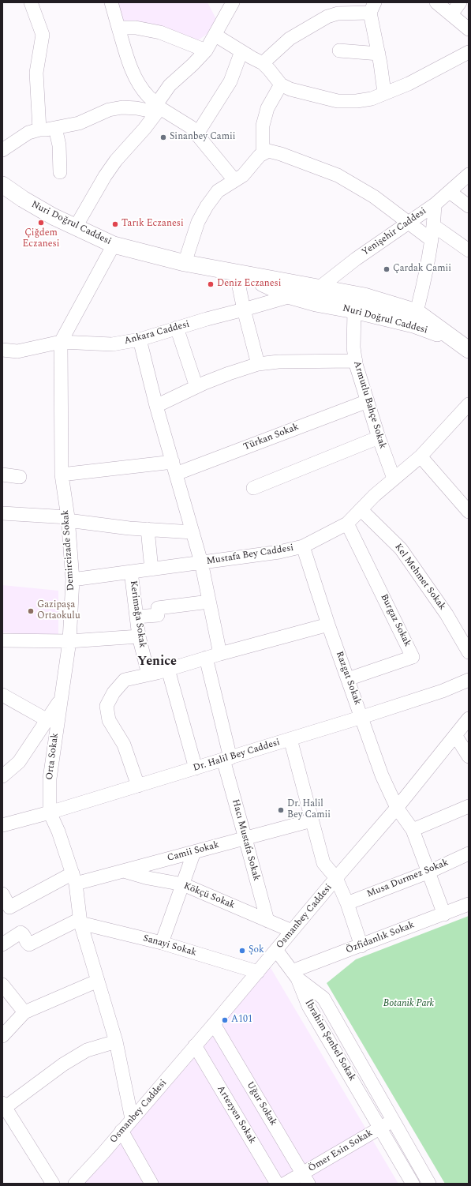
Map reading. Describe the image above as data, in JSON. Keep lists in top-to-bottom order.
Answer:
{
  "streets": {
    "main road": ["Nuri Doğrul Caddesi"],
    "street": [
      "Yenişehir Caddesi",
      "Ankara Caddesi",
      "Armutlu Bahçe Sokak",
      "Türkan Sokak",
      "Demircizade Sokak",
      "Mustafa Bey Caddesi",
      "Kel Mehmet Sokak",
      "Kerimağa Sokak",
      "Burgaz Sokak",
      "Razgat Sokak",
      "Dr. Halil Bey Caddesi",
      "Orta Sokak",
      "Hacı Mustafa Sokak",
      "Camii Sokak",
      "Musa Durmez Sokak",
      "Kökçü Sokak",
      "Osmanbey Caddesi",
      "Özfidanlık Sokak",
      "Sanayi Sokak",
      "İbrahim Şenbel Sokak",
      "Uğur Sokak",
      "Artezyen Sokak",
      "Ömer Esin Sokak"
    ]
  },
  "crossings": [
    ["Nuri Doğrul Caddesi", "Yenişehir Caddesi"],
    ["Nuri Doğrul Caddesi", "Ankara Caddesi"],
    ["Nuri Doğrul Caddesi", "Armutlu Bahçe Sokak"],
    ["Ankara Caddesi", "Demircizade Sokak"],
    ["Armutlu Bahçe Sokak", "Türkan Sokak"],
    ["Armutlu Bahçe Sokak", "Mustafa Bey Caddesi"],
    ["Türkan Sokak", "Demircizade Sokak"],
    ["Demircizade Sokak", "Mustafa Bey Caddesi"],
    ["Demircizade Sokak", "Orta Sokak"],
    ["Mustafa Bey Caddesi", "Kel Mehmet Sokak"],
    ["Mustafa Bey Caddesi", "Kerimağa Sokak"],
    ["Mustafa Bey Caddesi", "Burgaz Sokak"],
    ["Mustafa Bey Caddesi", "Razgat Sokak"],
    ["Burgaz Sokak", "Razgat Sokak"],
    ["Razgat Sokak", "Dr. Halil Bey Caddesi"],
    ["Razgat Sokak", "Musa Durmez Sokak"],
    ["Razgat Sokak", "Osmanbey Caddesi"],
    ["Razgat Sokak", "Özfidanlık Sokak"],
    ["Dr. Halil Bey Caddesi", "Orta Sokak"],
    ["Dr. Halil Bey Caddesi", "Hacı Mustafa Sokak"],
    ["Hacı Mustafa Sokak", "Camii Sokak"],
    ["Hacı Mustafa Sokak", "Kökçü Sokak"],
    ["Camii Sokak", "Kökçü Sokak"],
    ["Kökçü Sokak", "Osmanbey Caddesi"],
    ["Osmanbey Caddesi", "Sanayi Sokak"],
    ["Osmanbey Caddesi", "Uğur Sokak"],
    ["Osmanbey Caddesi", "Artezyen Sokak"],
    ["Özfidanlık Sokak", "İbrahim Şenbel Sokak"],
    ["İbrahim Şenbel Sokak", "Ömer Esin Sokak"],
    ["Uğur Sokak", "Ömer Esin Sokak"]
  ],
  "districts": ["Yenice"],
  "parks": ["Botanik Park"],
  "places": [
    "Sinanbey Camii",
    "Çiğdem Eczanesi",
    "Tarık Eczanesi",
    "Çardak Camii",
    "Deniz Eczanesi",
    "Gazipaşa Ortaokulu",
    "Dr. Halil Bey Camii",
    "Şok",
    "A101"
  ]
}
